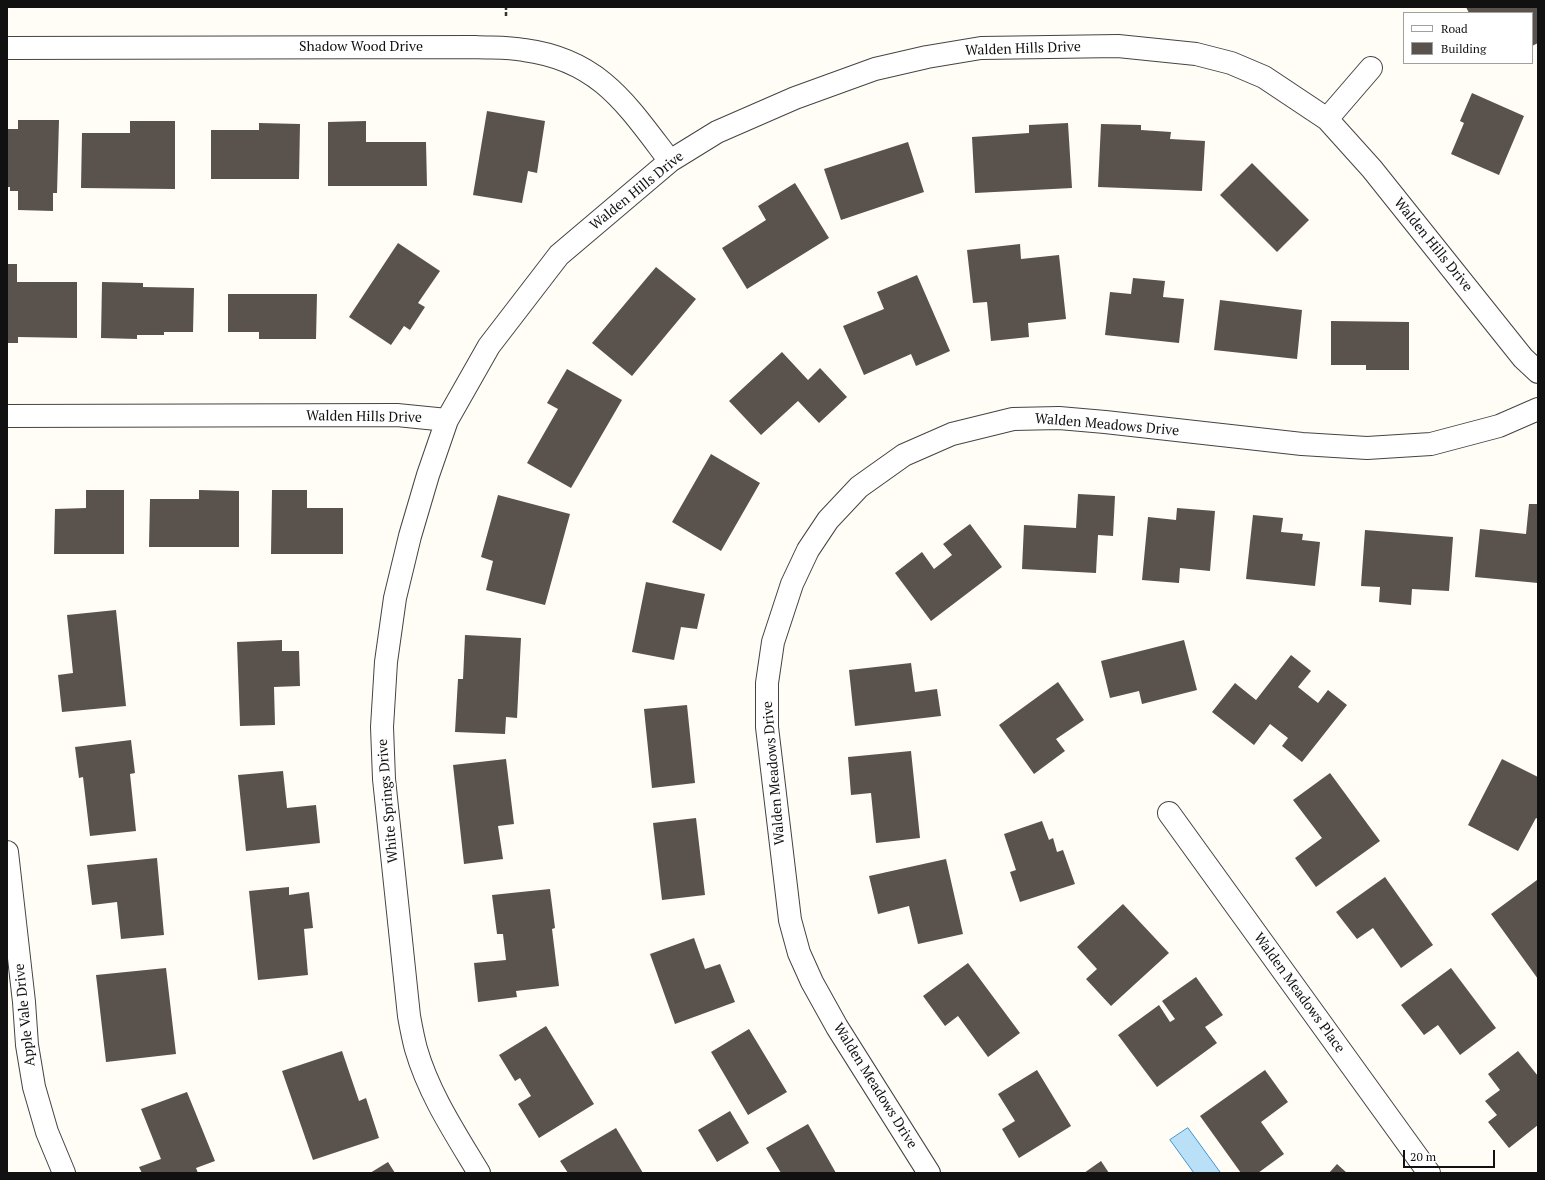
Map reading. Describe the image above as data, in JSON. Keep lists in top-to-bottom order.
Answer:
{
  "streets": {
    "street": [
      "Shadow Wood Drive",
      "Walden Hills Drive",
      "Walden Meadows Drive",
      "White Springs Drive",
      "Walden Meadows Place",
      "Apple Vale Drive"
    ]
  },
  "crossings": [
    ["Shadow Wood Drive", "Walden Hills Drive"],
    ["Walden Hills Drive", "White Springs Drive"]
  ],
  "legend": ["Road", "Building"],
  "scale_bar": "20 m"
}
